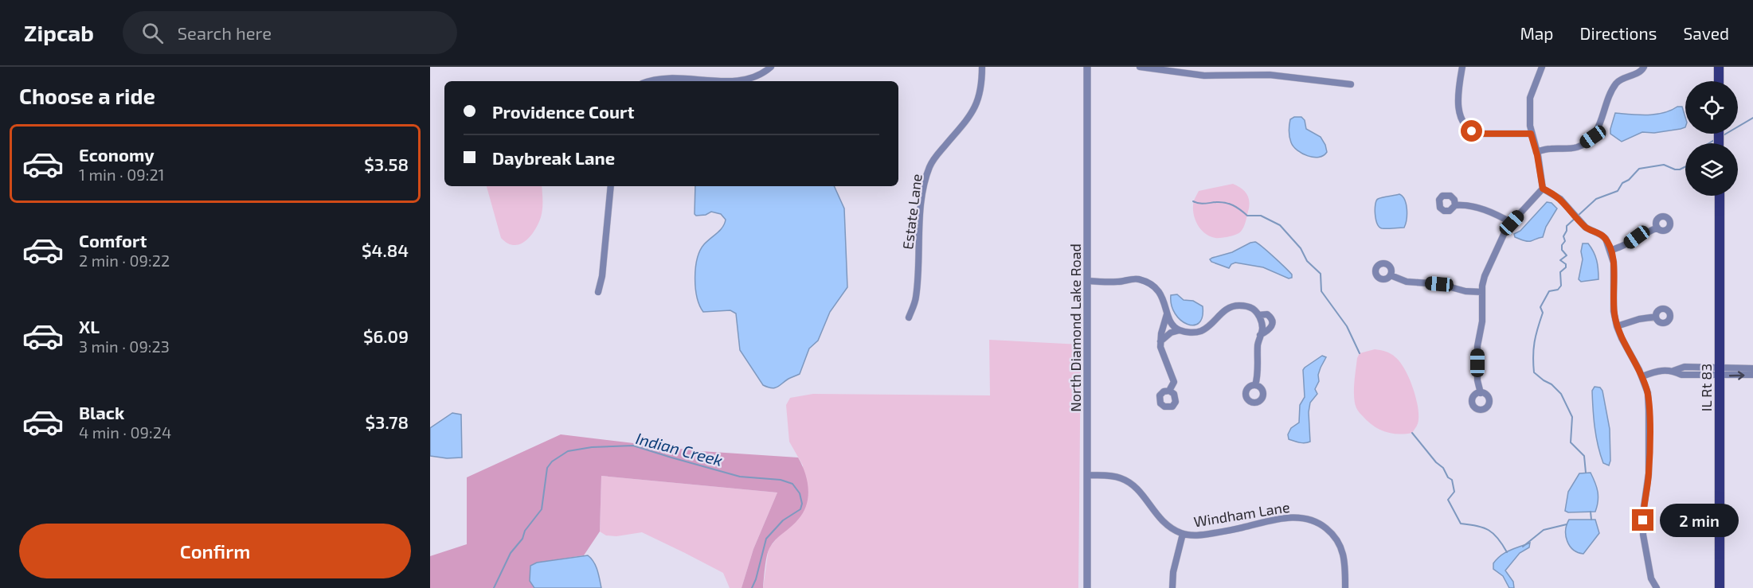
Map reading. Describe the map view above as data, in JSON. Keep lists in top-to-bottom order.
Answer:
{
  "streets": {
    "main road": ["IL Rt 83"],
    "street": ["Estate Lane", "North Diamond Lake Road", "Windham Lane"]
  },
  "crossings": [
    ["North Diamond Lake Road", "Windham Lane"]
  ],
  "water": ["Indian Creek"],
  "page": {
    "header": "Zipcab",
    "search": "Search here",
    "nav": ["Map", "Directions", "Saved"],
    "heading": "Choose a ride",
    "banner": ["Providence Court", "Daybreak Lane"],
    "list": [
      {
        "name": "Economy",
        "note": "1 min · 09:21",
        "value": "$3.58"
      },
      {
        "name": "Comfort",
        "note": "2 min · 09:22",
        "value": "$4.84"
      },
      {
        "name": "XL",
        "note": "3 min · 09:23",
        "value": "$6.09"
      },
      {
        "name": "Black",
        "note": "4 min · 09:24",
        "value": "$3.78"
      }
    ],
    "bubble": "2 min",
    "buttons": "Confirm"
  }
}
